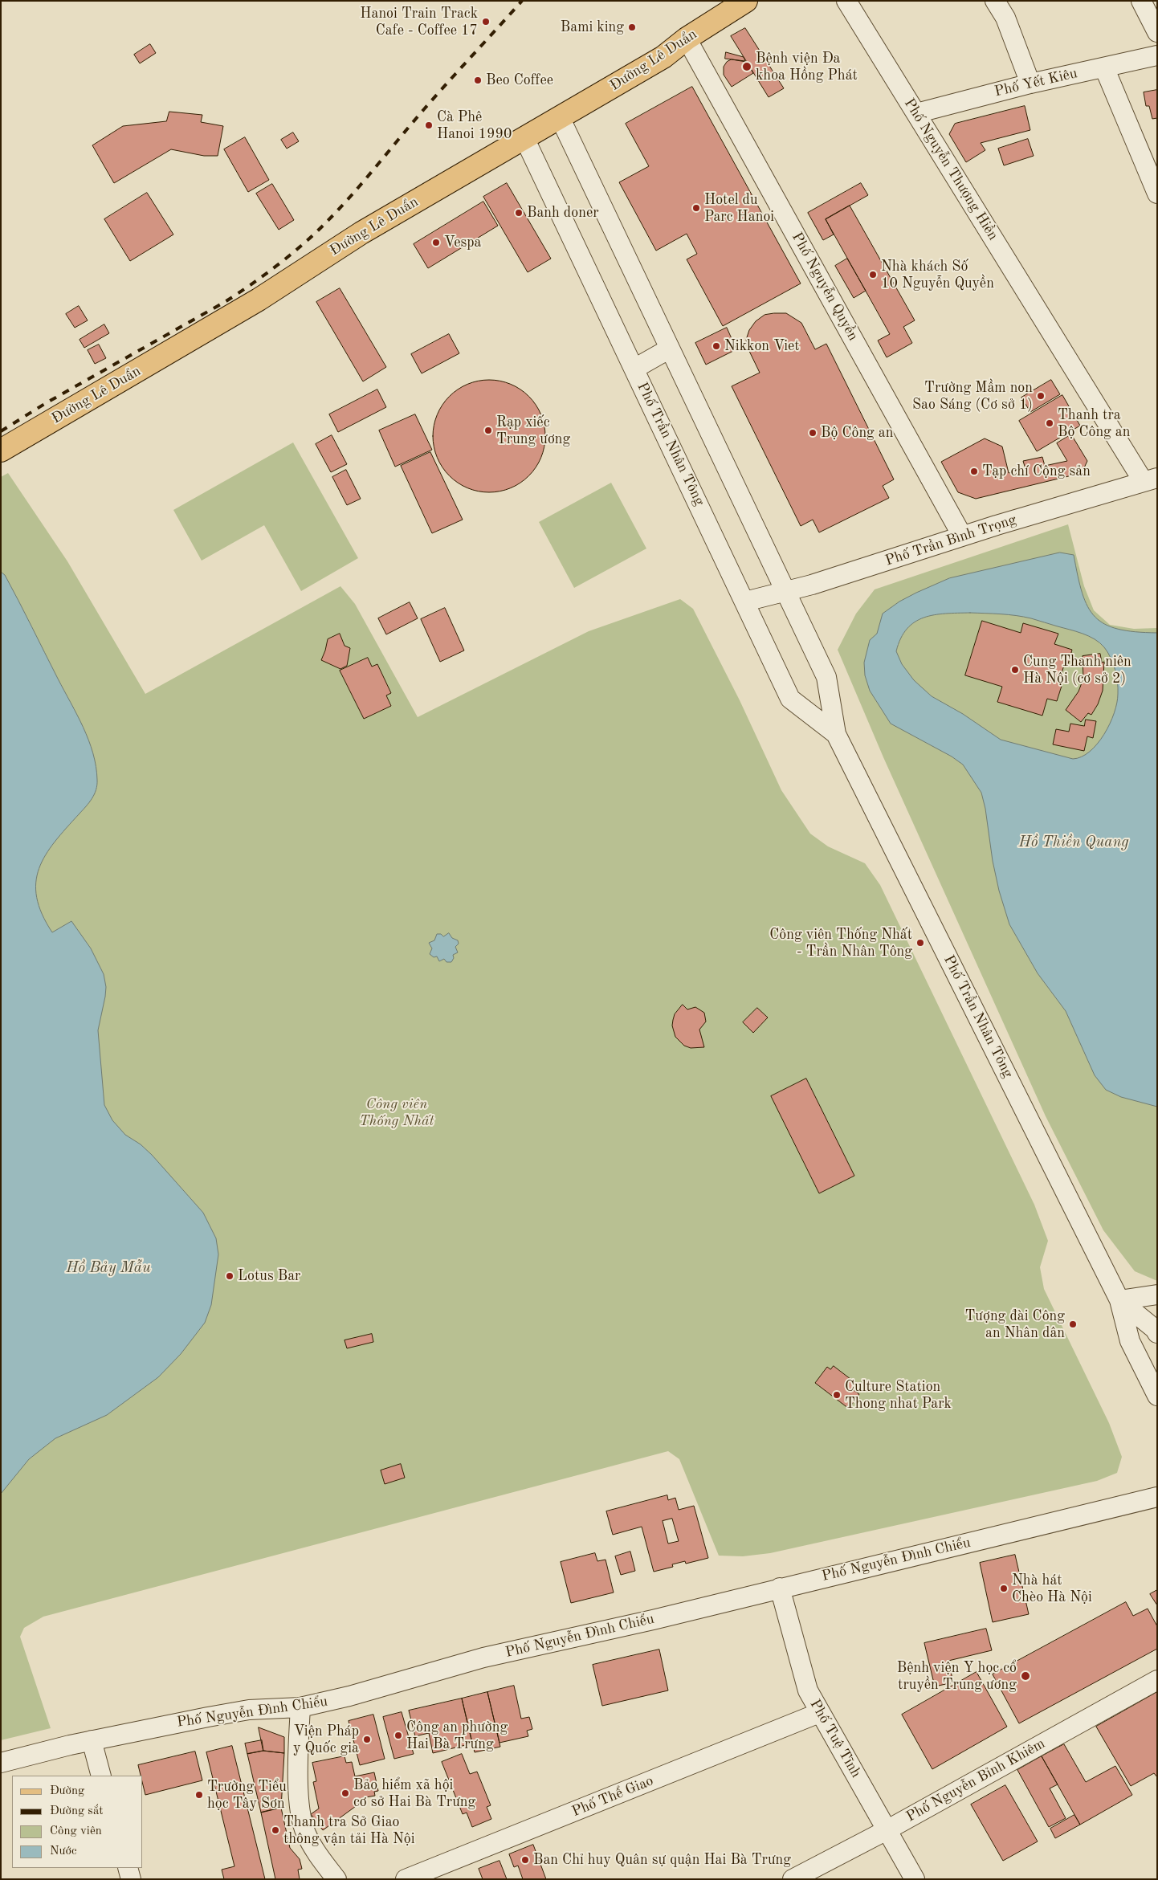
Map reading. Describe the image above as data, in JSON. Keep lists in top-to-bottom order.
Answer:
{
  "streets": {
    "main road": ["Đường Lê Duẩn"],
    "street": [
      "Phố Yết Kiêu",
      "Phố Nguyễn Thượng Hiền",
      "Phố Nguyễn Quyền",
      "Phố Trần Nhân Tông",
      "Phố Trần Bình Trọng",
      "Phố Nguyễn Đình Chiểu",
      "Phố Tuệ Tĩnh",
      "Phố Nguyễn Bỉnh Khiêm",
      "Phố Thể Giao"
    ]
  },
  "crossings": [
    ["Đường Lê Duẩn", "Phố Nguyễn Quyền"],
    ["Đường Lê Duẩn", "Phố Trần Nhân Tông"],
    ["Phố Yết Kiêu", "Phố Nguyễn Thượng Hiền"],
    ["Phố Nguyễn Thượng Hiền", "Phố Trần Bình Trọng"],
    ["Phố Nguyễn Quyền", "Phố Trần Bình Trọng"],
    ["Phố Trần Nhân Tông", "Phố Trần Bình Trọng"],
    ["Phố Nguyễn Đình Chiểu", "Phố Tuệ Tĩnh"],
    ["Phố Tuệ Tĩnh", "Phố Nguyễn Bỉnh Khiêm"],
    ["Phố Tuệ Tĩnh", "Phố Thể Giao"]
  ],
  "water": ["Hồ Thiền Quang", "Hồ Bảy Mẫu"],
  "parks": ["Công viên Thống Nhất"],
  "places": [
    "Hanoi Train Track Cafe - Coffee 17",
    "Bami king",
    "Bệnh viện Đa khoa Hồng Phát",
    "Beo Coffee",
    "Cà Phê Hanoi 1990",
    "Hotel du Parc Hanoi",
    "Banh doner",
    "Vespa",
    "Nhà khách Số 10 Nguyễn Quyền",
    "Nikkon Viet",
    "Trường Mầm non Sao Sáng (Cơ sở 1)",
    "Thanh tra Bộ Công an",
    "Rạp xiếc Trung ương",
    "Bộ Công an",
    "Tạp chí Cộng sản",
    "Cung Thanh niên Hà Nội (cơ sở 2)",
    "Công viên Thống Nhất - Trần Nhân Tông",
    "Lotus Bar",
    "Tượng đài Công an Nhân dân",
    "Culture Station Thong nhat Park",
    "Nhà hát Chèo Hà Nội",
    "Bệnh viện Y học cổ truyền Trung ương",
    "Công an phường Hai Bà Trưng",
    "Viện Pháp y Quốc gia",
    "Bảo hiểm xã hội cơ sở Hai Bà Trưng",
    "Trường Tiểu học Tây Sơn",
    "Thanh tra Sở Giao thông vận tải Hà Nội",
    "Ban Chỉ huy Quân sự quận Hai Bà Trưng"
  ],
  "legend": [
    "Đường",
    "Đường sắt",
    "Công viên",
    "Nước"
  ]
}
